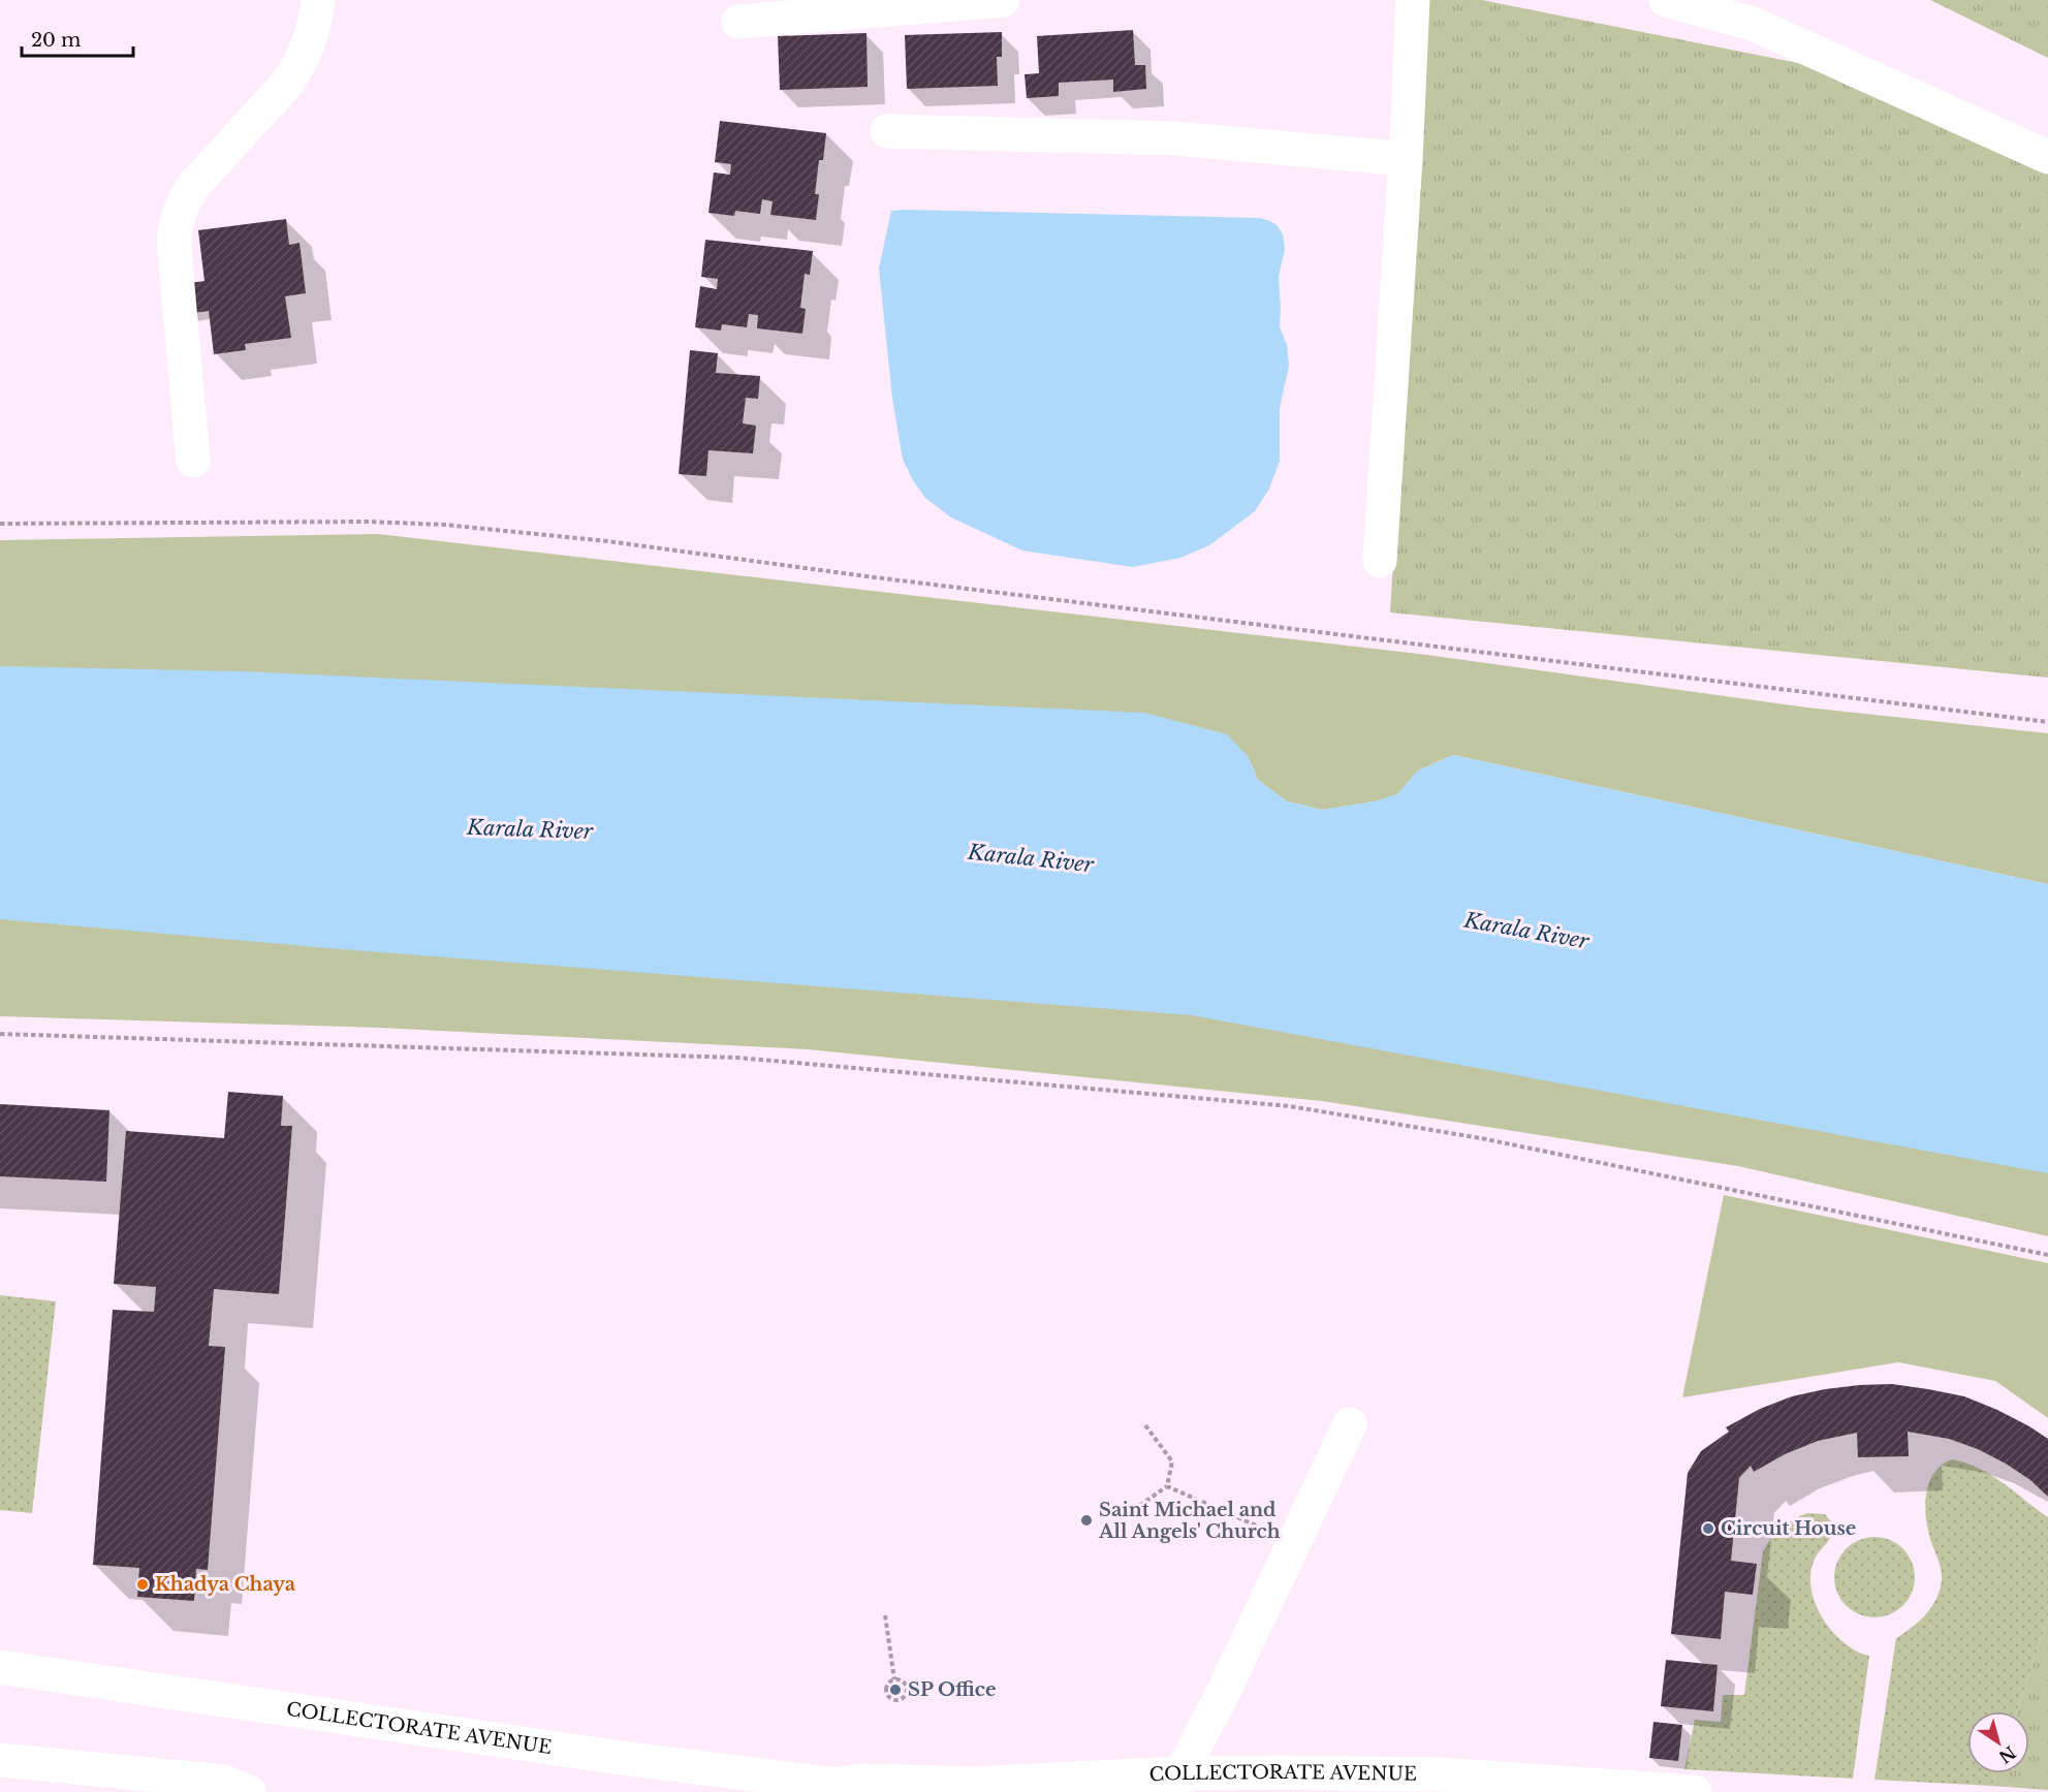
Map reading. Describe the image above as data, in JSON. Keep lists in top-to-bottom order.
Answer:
{
  "streets": {
    "street": ["COLLECTORATE AVENUE"]
  },
  "water": ["Karala River"],
  "places": [
    "Saint Michael and All Angels' Church",
    "Circuit House",
    "Khadya Chaya",
    "SP Office"
  ],
  "scale_bar": "20 m",
  "north": "bottom right"
}
